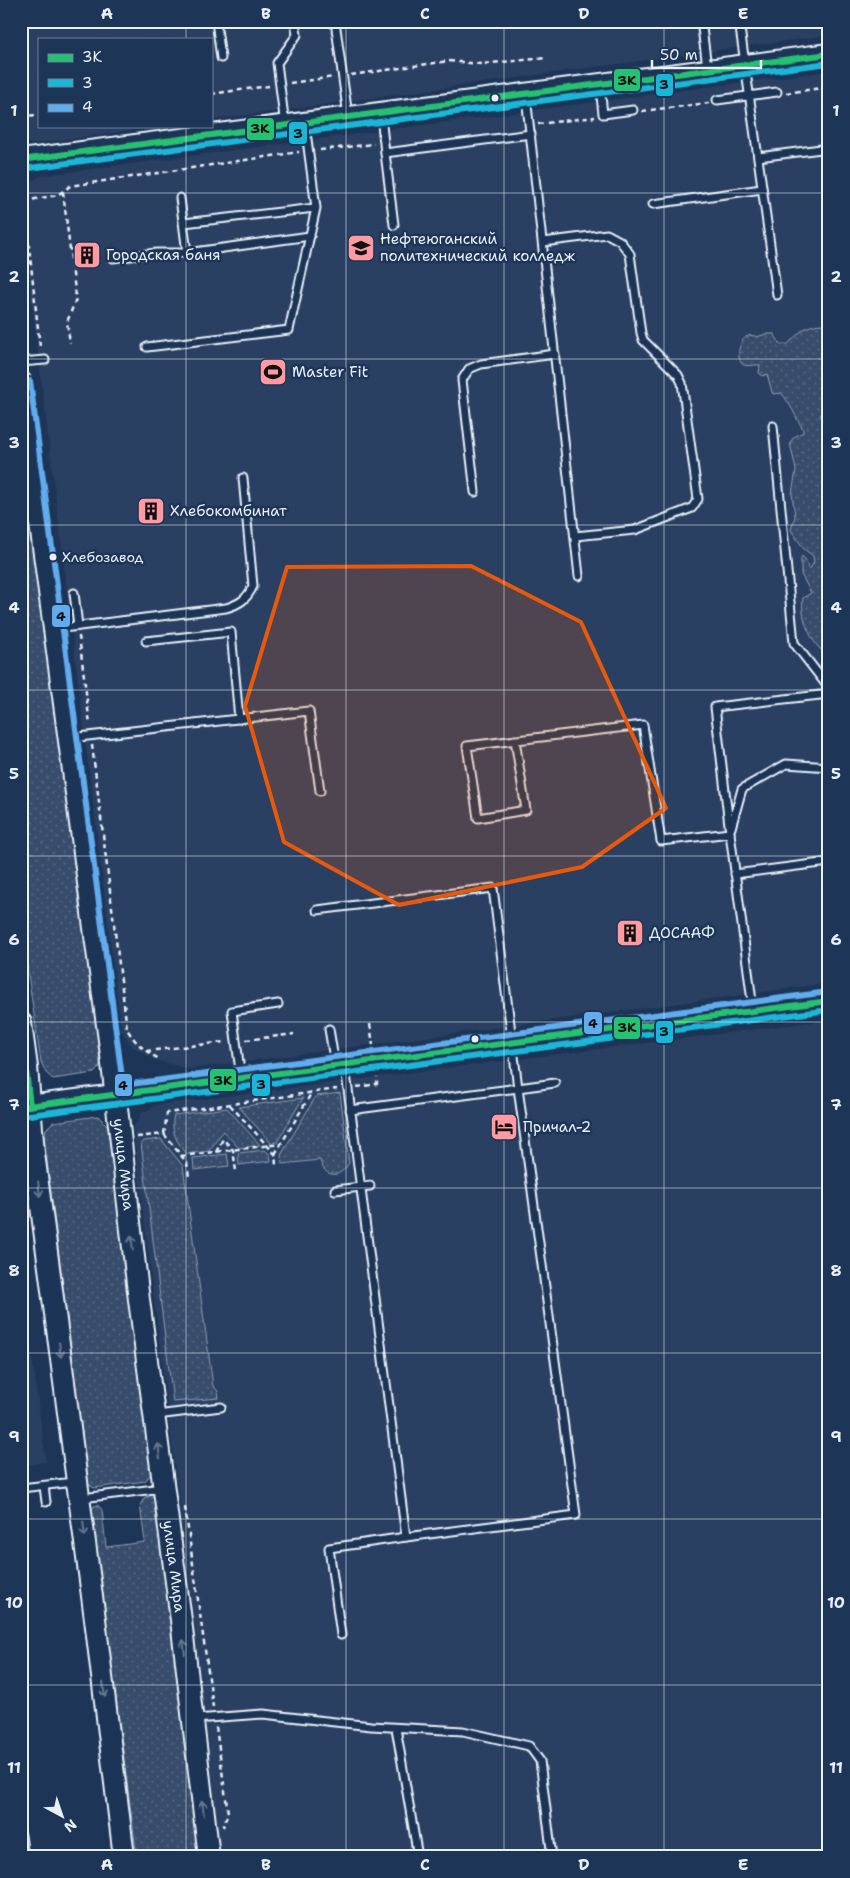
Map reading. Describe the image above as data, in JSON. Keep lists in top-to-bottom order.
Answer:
{
  "streets": {
    "main road": ["улица Мира"]
  },
  "places": {
    "school or university": ["Нефтеюганский политехнический колледж"],
    "building": ["Городская баня", "Хлебокомбинат", "ДОСААФ"],
    "sports": ["Master Fit"],
    "other": ["Хлебозавод"],
    "hotel": ["Причал-2"]
  },
  "lines": ["transit line 3К", "transit line 3", "transit line 4"],
  "legend": ["3К", "3", "4"],
  "scale_bar": "50 m",
  "north": "bottom right",
  "grid": {
    "columns": [
      "A",
      "B",
      "C",
      "D",
      "E"
    ],
    "rows": [
      "1",
      "2",
      "3",
      "4",
      "5",
      "6",
      "7",
      "8",
      "9",
      "10",
      "11"
    ]
  }
}
